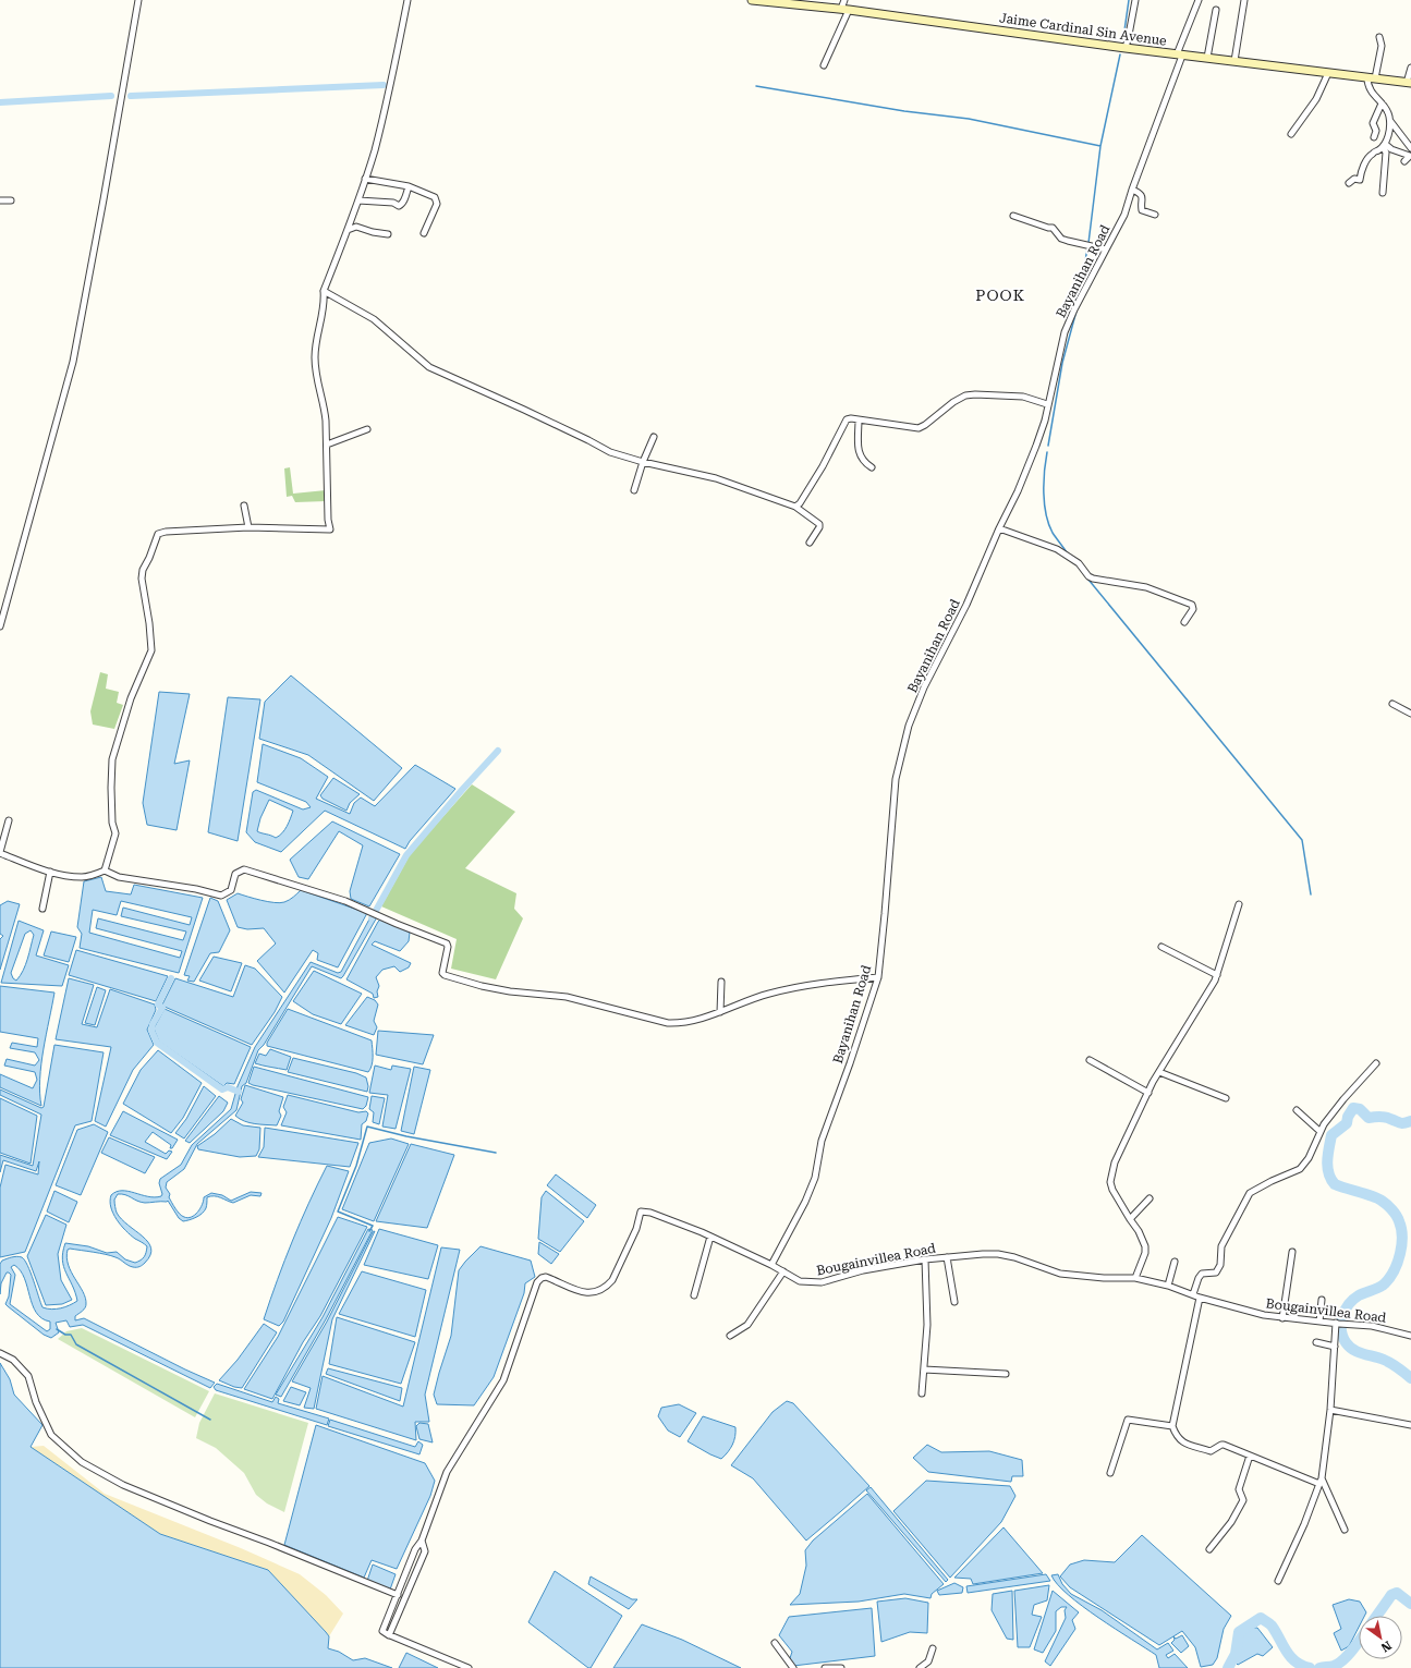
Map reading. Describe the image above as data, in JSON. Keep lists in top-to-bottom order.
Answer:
{
  "streets": {
    "main road": ["Jaime Cardinal Sin Avenue"],
    "street": ["Bayanihan Road", "Bougainvillea Road"]
  },
  "crossings": [
    ["Jaime Cardinal Sin Avenue", "Bayanihan Road"],
    ["Bayanihan Road", "Bougainvillea Road"]
  ],
  "districts": ["POOK"],
  "north": "bottom right"
}
